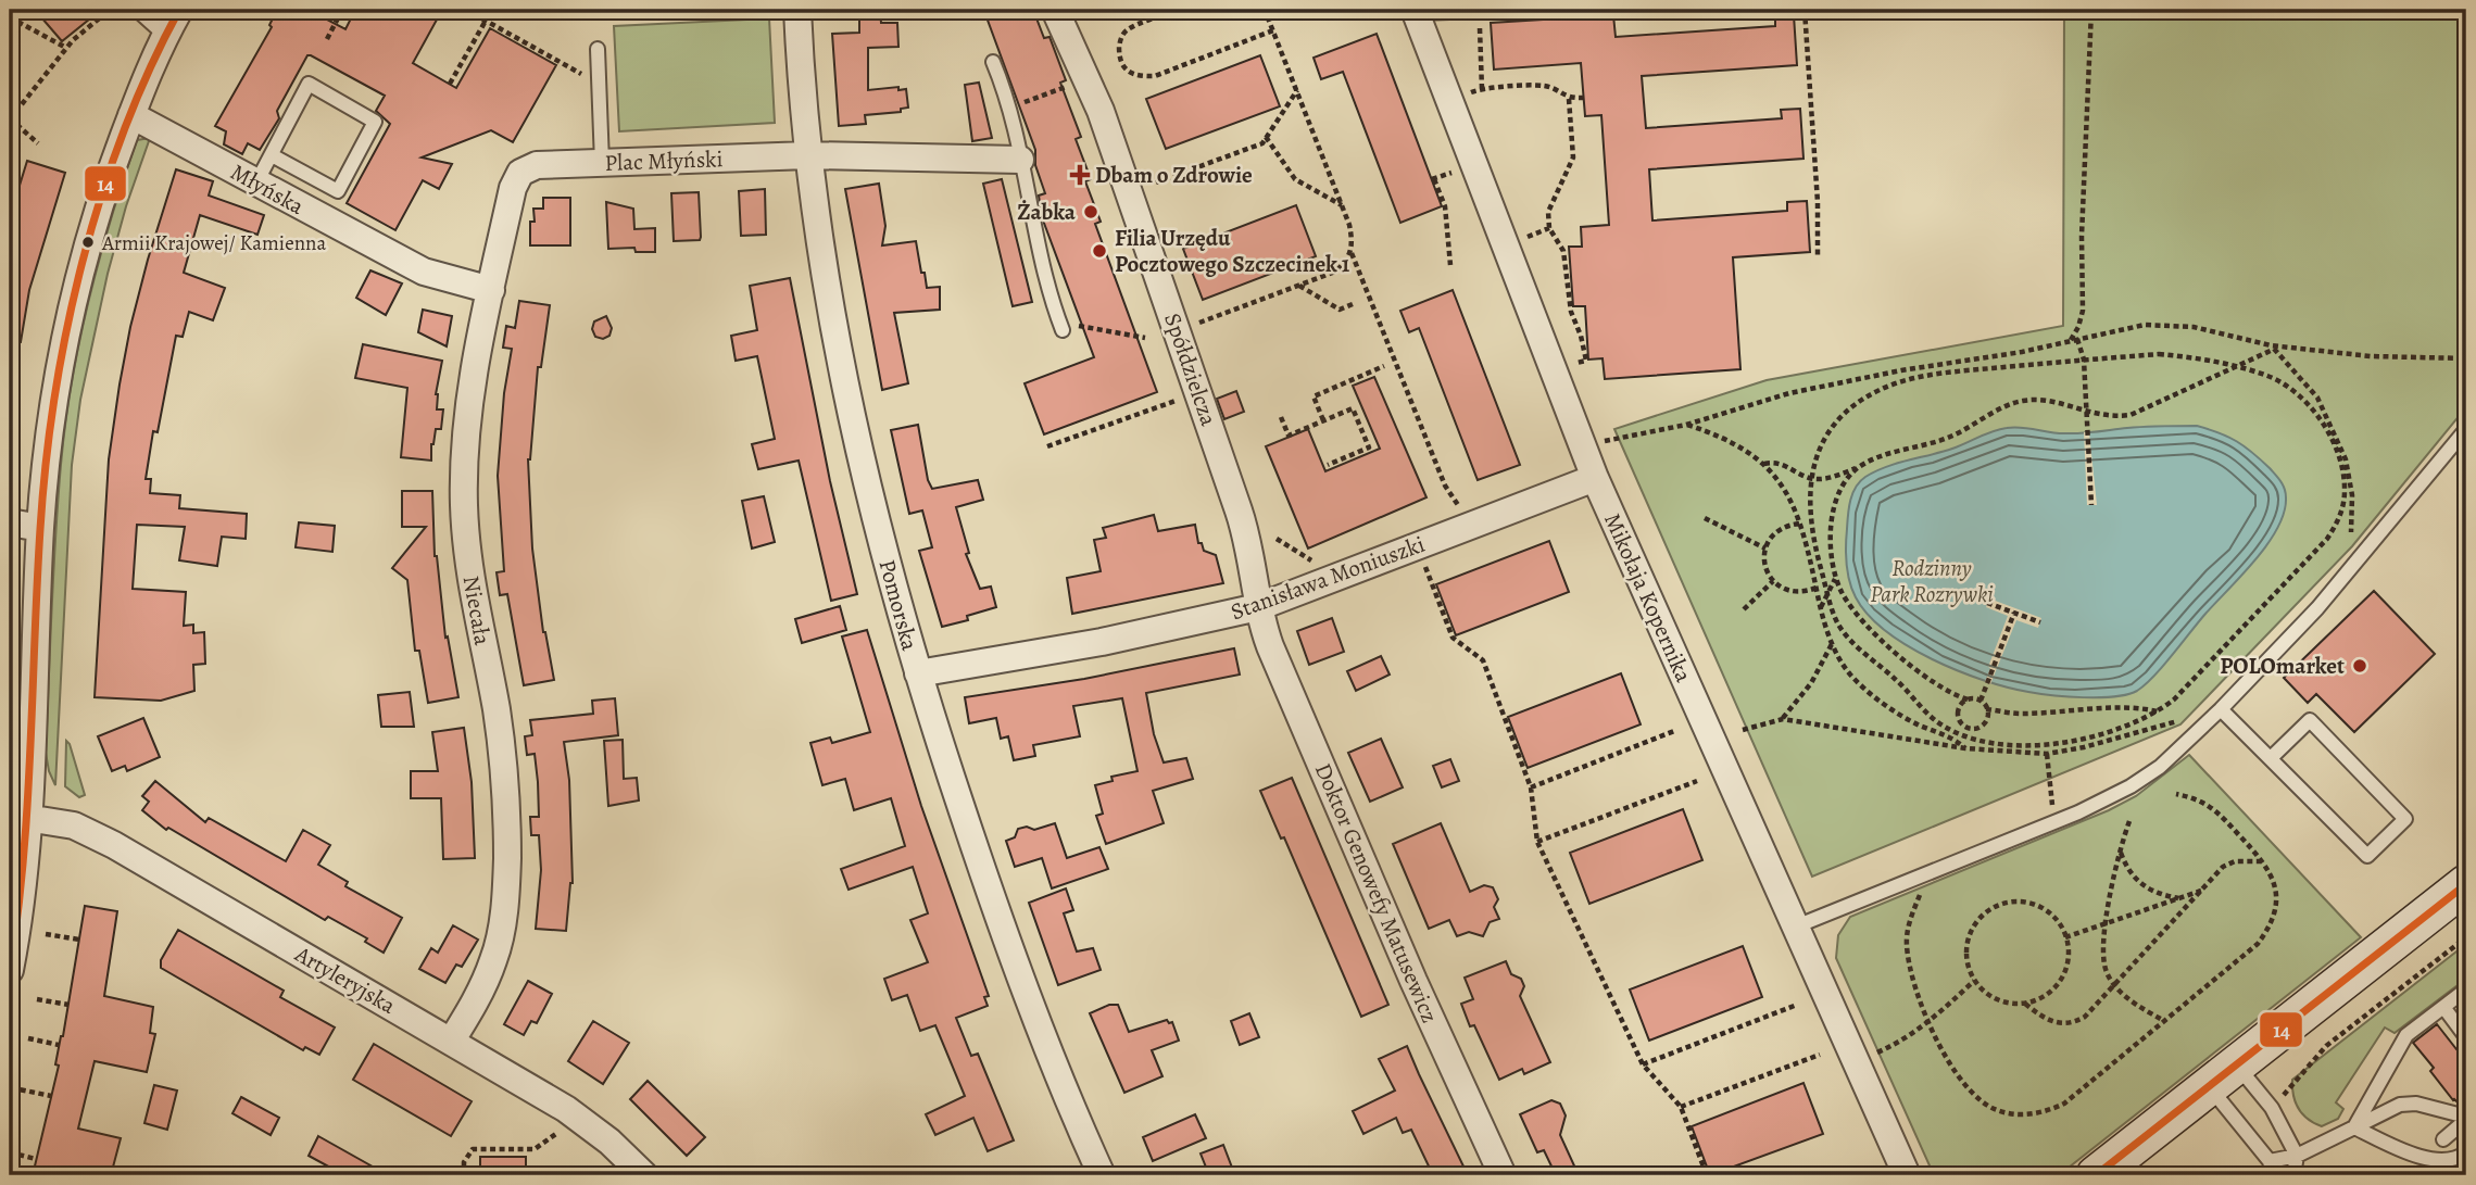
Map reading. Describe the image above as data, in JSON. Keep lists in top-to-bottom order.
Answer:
{
  "streets": {
    "street": [
      "Plac Młyński",
      "Młyńska",
      "Spółdzielcza",
      "Stanisława Moniuszki",
      "Mikołaja Kopernika",
      "Pomorska",
      "Niecała",
      "Doktor Genowefy Matusewicz",
      "Artyleryjska"
    ]
  },
  "crossings": [
    ["Plac Młyński", "Pomorska"],
    ["Plac Młyński", "Niecała"],
    ["Młyńska", "Niecała"],
    ["Spółdzielcza", "Stanisława Moniuszki"],
    ["Spółdzielcza", "Doktor Genowefy Matusewicz"],
    ["Stanisława Moniuszki", "Mikołaja Kopernika"],
    ["Stanisława Moniuszki", "Pomorska"],
    ["Stanisława Moniuszki", "Doktor Genowefy Matusewicz"],
    ["Niecała", "Artyleryjska"]
  ],
  "parks": ["Rodzinny Park Rozrywki"],
  "places": {
    "health": ["Dbam o Zdrowie"],
    "other": [
      "Żabka",
      "Armii Krajowej/ Kamienna",
      "Filia Urzędu Pocztowego Szczecinek 1",
      "POLOmarket"
    ]
  },
  "lines": ["transit line 14"]
}
